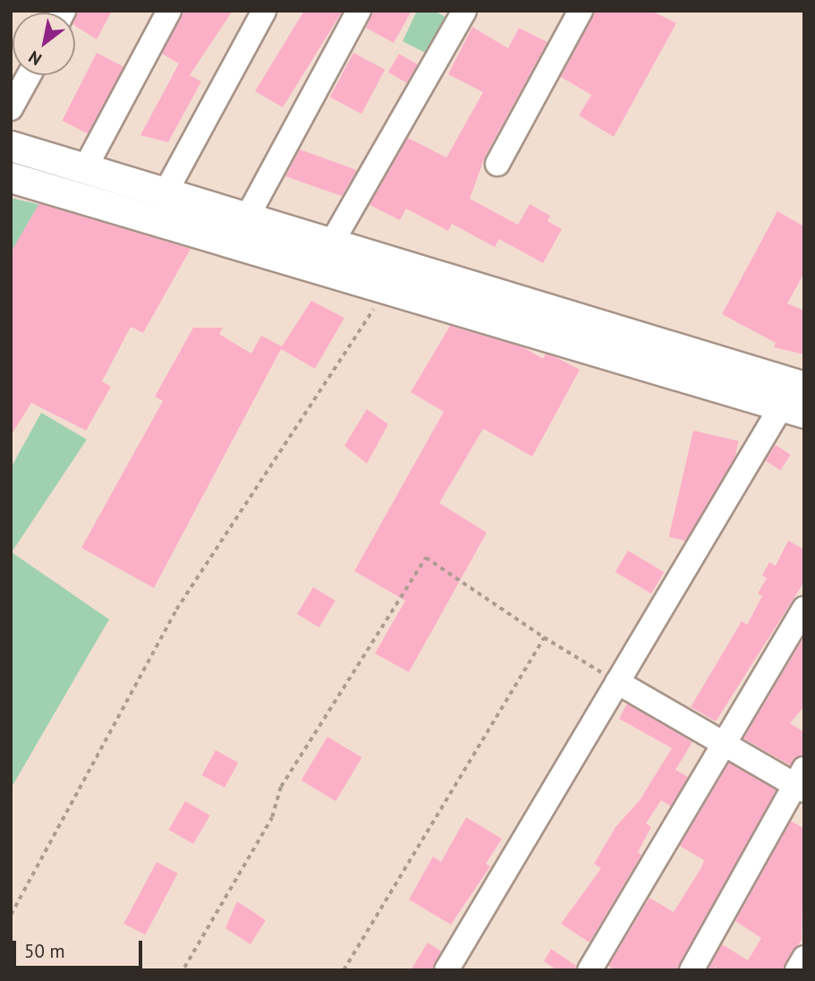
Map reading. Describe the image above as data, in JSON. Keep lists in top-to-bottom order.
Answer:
{
  "scale_bar": "50 m",
  "north": "bottom left"
}
